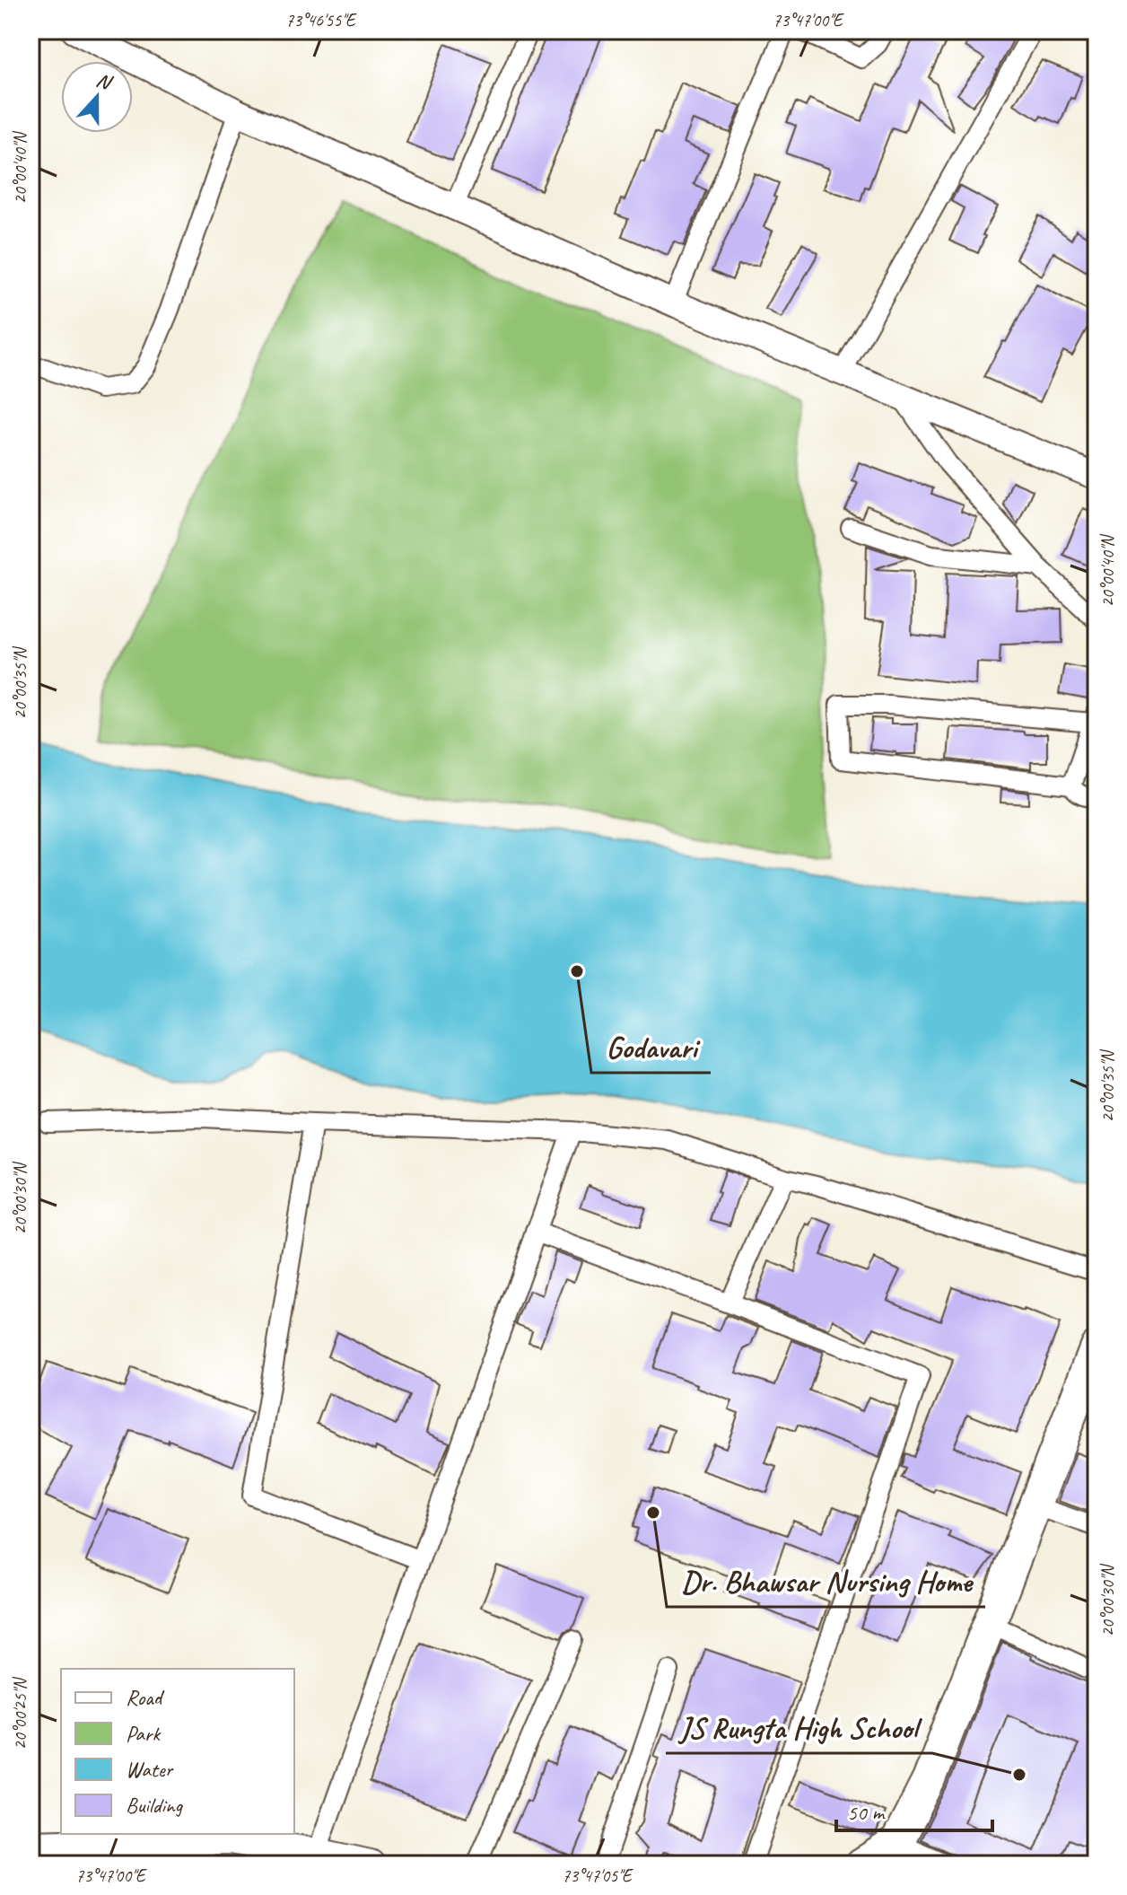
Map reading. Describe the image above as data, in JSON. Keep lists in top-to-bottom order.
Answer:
{
  "places": ["Godavari", "Dr. Bhawsar Nursing Home", "JS Rungta High School"],
  "legend": [
    "Road",
    "Park",
    "Water",
    "Building"
  ],
  "scale_bar": "50 m",
  "north": "top",
  "coordinates": [
    "73°46'55\"E",
    "73°47'00\"E",
    "20°00'40\"N",
    "20°00'35\"N",
    "20°00'30\"N",
    "20°00'25\"N",
    "73°47'05\"E"
  ]
}
